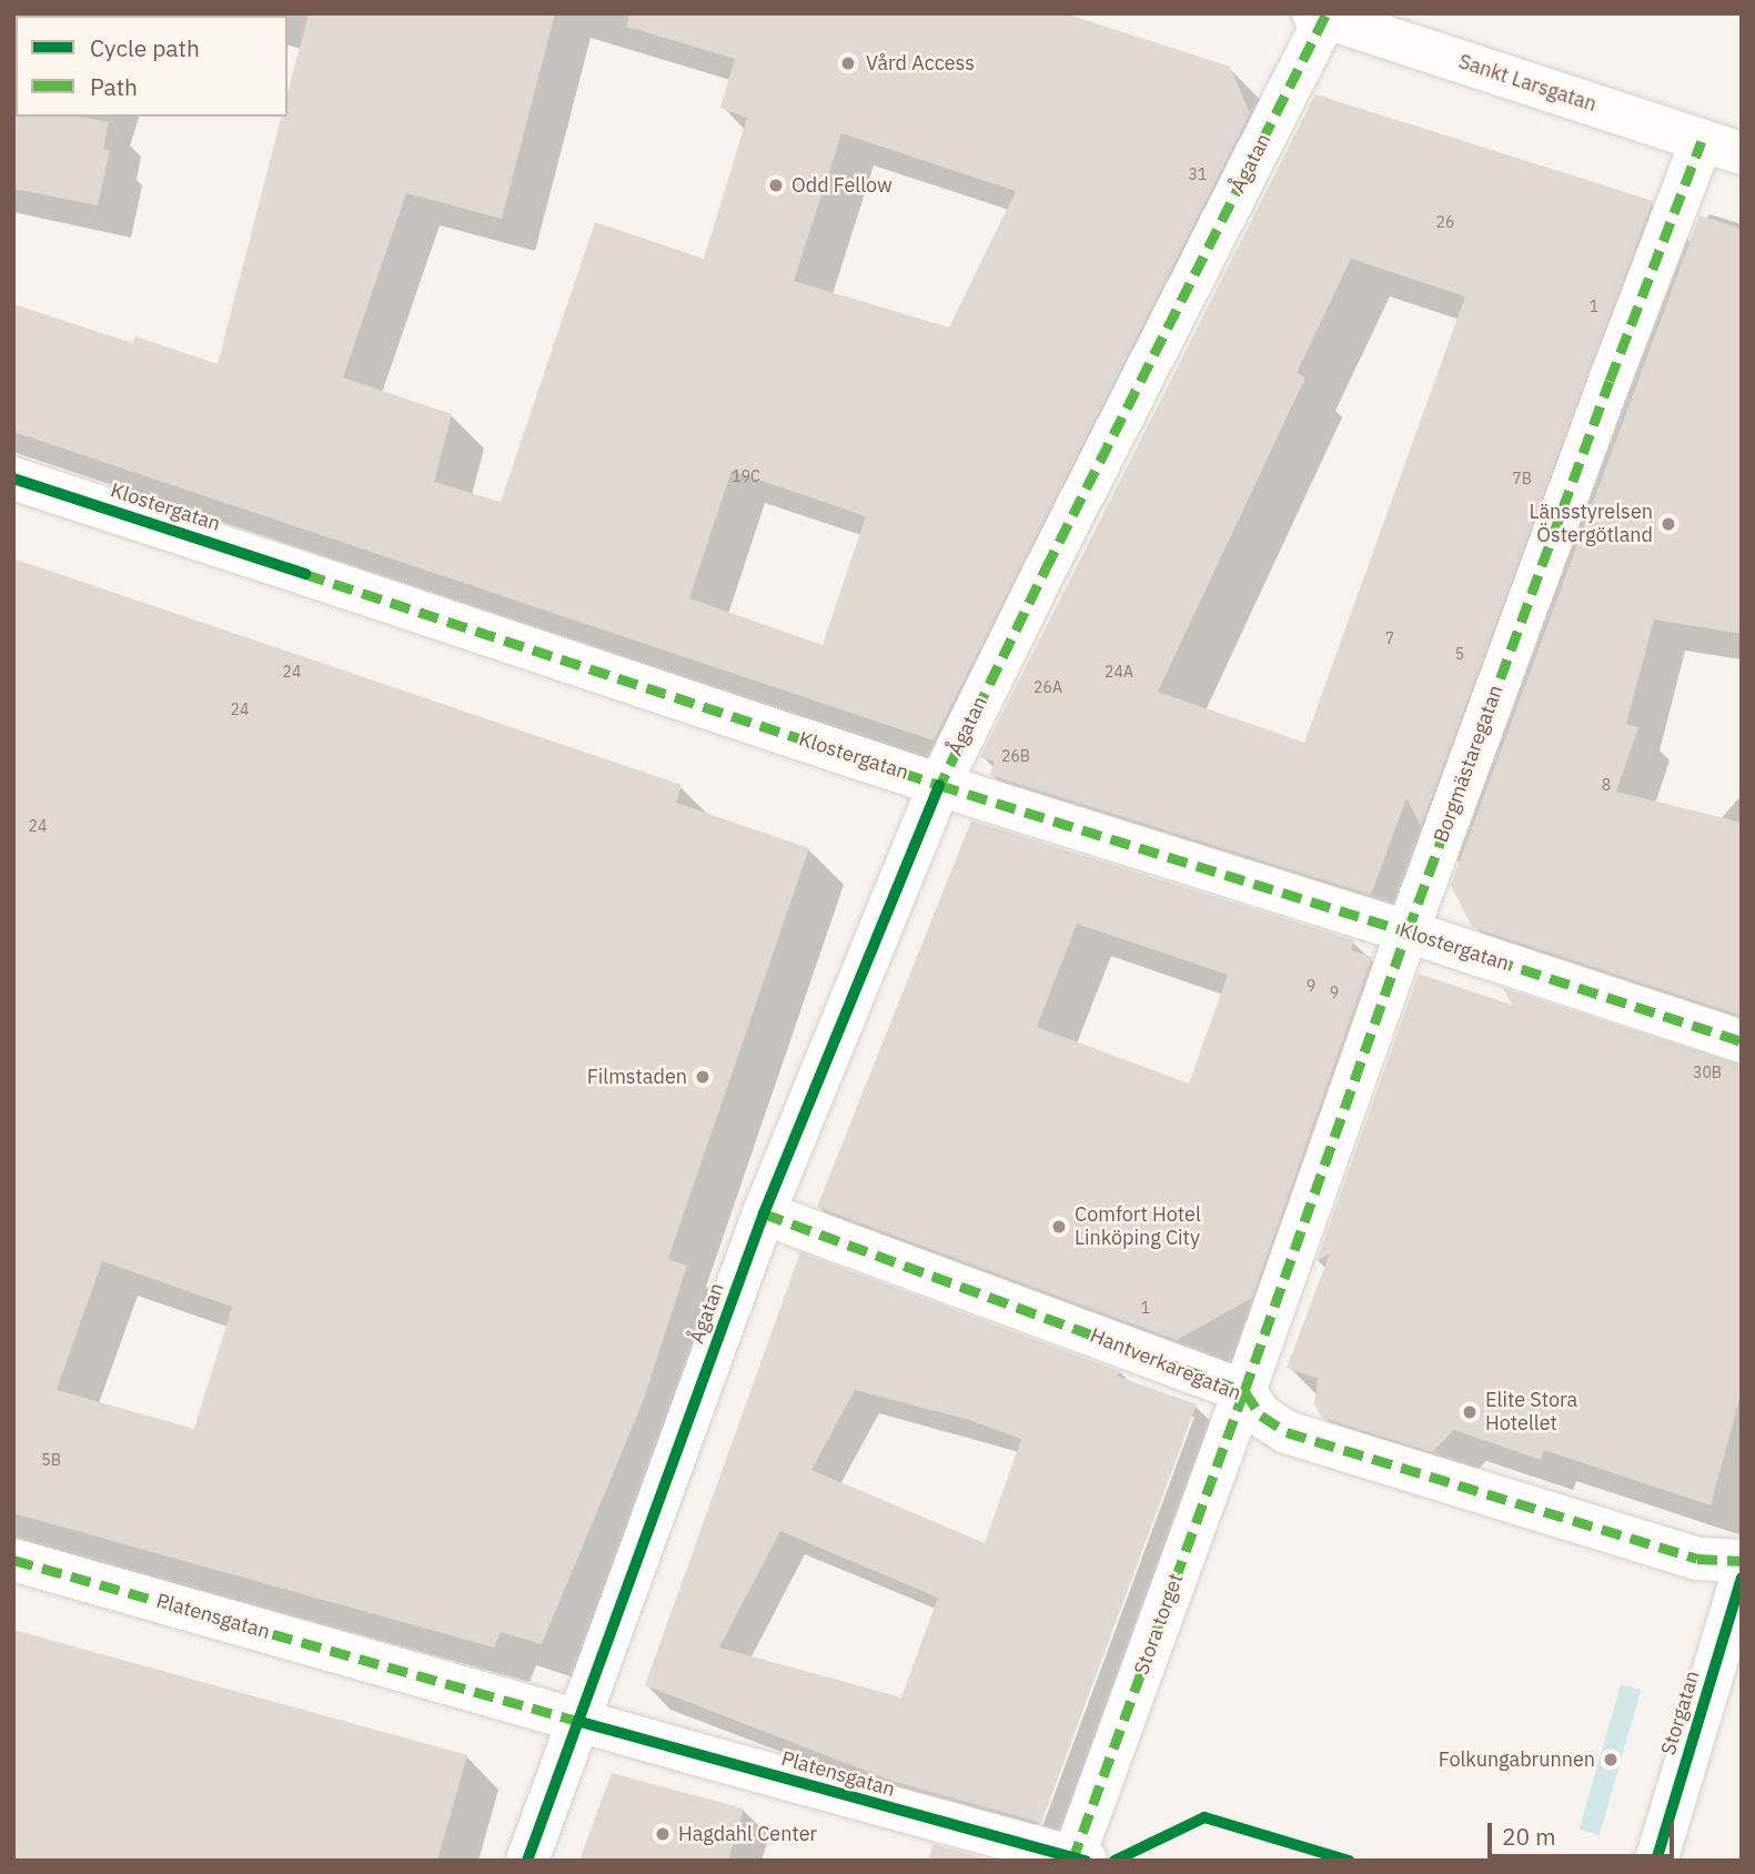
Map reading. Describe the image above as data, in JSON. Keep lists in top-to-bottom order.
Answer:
{
  "streets": {
    "street": [
      "Sankt Larsgatan",
      "Ågatan",
      "Klostergatan",
      "Borgmästaregatan",
      "Hantverkaregatan",
      "Platensgatan",
      "Stora torget",
      "Storgatan"
    ]
  },
  "crossings": [
    ["Sankt Larsgatan", "Ågatan"],
    ["Sankt Larsgatan", "Borgmästaregatan"],
    ["Ågatan", "Klostergatan"],
    ["Ågatan", "Hantverkaregatan"],
    ["Ågatan", "Platensgatan"],
    ["Klostergatan", "Borgmästaregatan"],
    ["Borgmästaregatan", "Hantverkaregatan"],
    ["Borgmästaregatan", "Stora torget"],
    ["Hantverkaregatan", "Stora torget"],
    ["Platensgatan", "Stora torget"]
  ],
  "places": [
    "Vård Access",
    "Odd Fellow",
    "Länsstyrelsen Östergötland",
    "Filmstaden",
    "Comfort Hotel Linköping City",
    "Elite Stora Hotellet",
    "Folkungabrunnen",
    "Hagdahl Center"
  ],
  "house_numbers": [
    "31",
    "26",
    "1",
    "19C",
    "7B",
    "7",
    "5",
    "24",
    "24A",
    "26A",
    "24",
    "26B",
    "8",
    "24",
    "9",
    "9",
    "30B",
    "1",
    "5B"
  ],
  "legend": ["Cycle path", "Path"],
  "scale_bar": "20 m"
}
